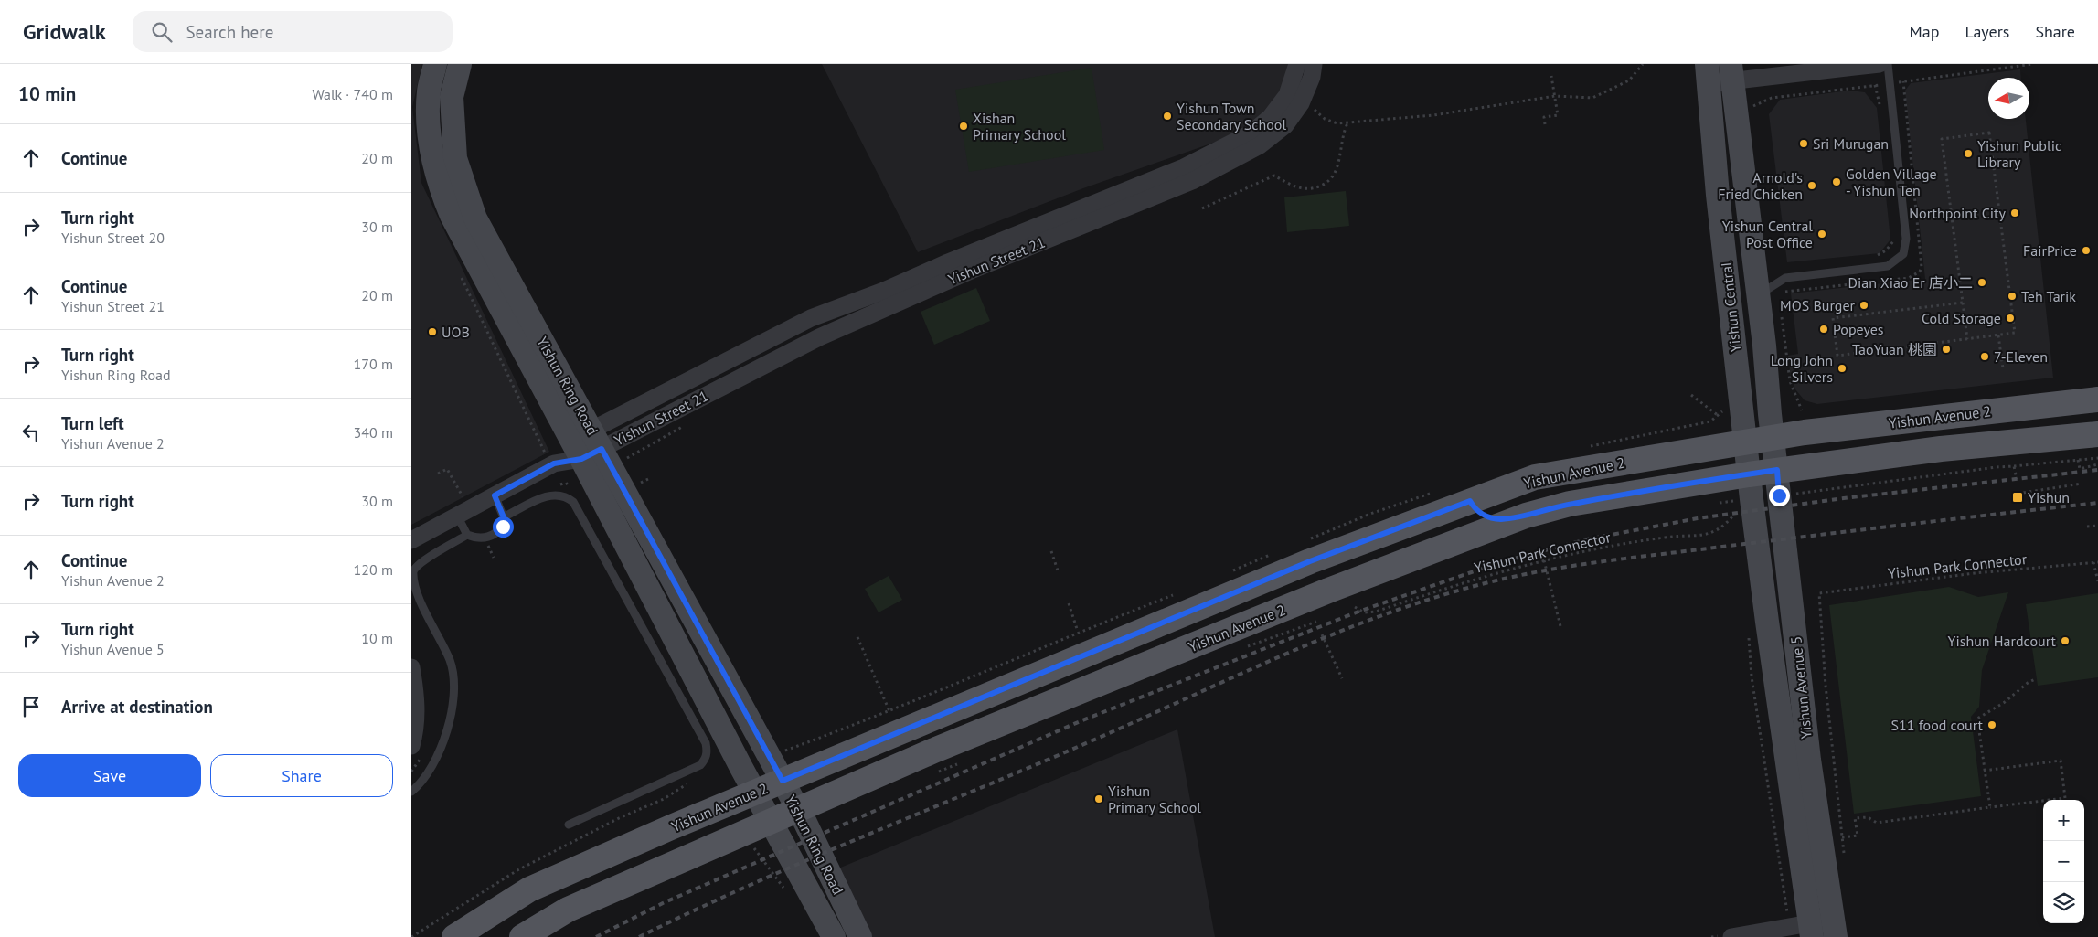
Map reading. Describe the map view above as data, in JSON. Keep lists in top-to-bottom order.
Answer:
{
  "streets": {
    "main road": [
      "Yishun Central",
      "Yishun Ring Road",
      "Yishun Avenue 2",
      "Yishun Avenue 5"
    ],
    "street": ["Yishun Street 21"],
    "path": ["Yishun Park Connector"]
  },
  "crossings": [
    ["Yishun Street 21", "Yishun Ring Road"],
    ["Yishun Central", "Yishun Avenue 2"],
    ["Yishun Central", "Yishun Avenue 5"],
    ["Yishun Ring Road", "Yishun Avenue 2"],
    ["Yishun Avenue 2", "Yishun Avenue 5"]
  ],
  "places": {
    "other": [
      "Yishun Town Secondary School",
      "Xishan Primary School",
      "Sri Murugan",
      "Yishun Public Library",
      "Golden Village - Yishun Ten",
      "Arnold's Fried Chicken",
      "Northpoint City",
      "Yishun Central Post Office",
      "FairPrice",
      "Dian Xiao Er 店小二",
      "Teh Tarik",
      "MOS Burger",
      "Cold Storage",
      "Popeyes",
      "UOB",
      "TaoYuan 桃園",
      "7-Eleven",
      "Long John Silvers",
      "Yishun Hardcourt",
      "S11 food court",
      "Yishun Primary School"
    ],
    "transit": ["Yishun"]
  },
  "north": "left",
  "page": {
    "header": "Gridwalk",
    "search": "Search here",
    "nav": ["Map", "Layers", "Share"],
    "heading": ["10 min", "Walk · 740 m"],
    "list": [
      ["Continue", "20 m"],
      ["Turn right", "Yishun Street 20", "30 m"],
      ["Continue", "Yishun Street 21", "20 m"],
      ["Turn right", "Yishun Ring Road", "170 m"],
      ["Turn left", "Yishun Avenue 2", "340 m"],
      ["Turn right", "30 m"],
      ["Continue", "Yishun Avenue 2", "120 m"],
      ["Turn right", "Yishun Avenue 5", "10 m"],
      "Arrive at destination"
    ],
    "buttons": ["Save", "Share"],
    "map_buttons": ["+", "−"]
  }
}
